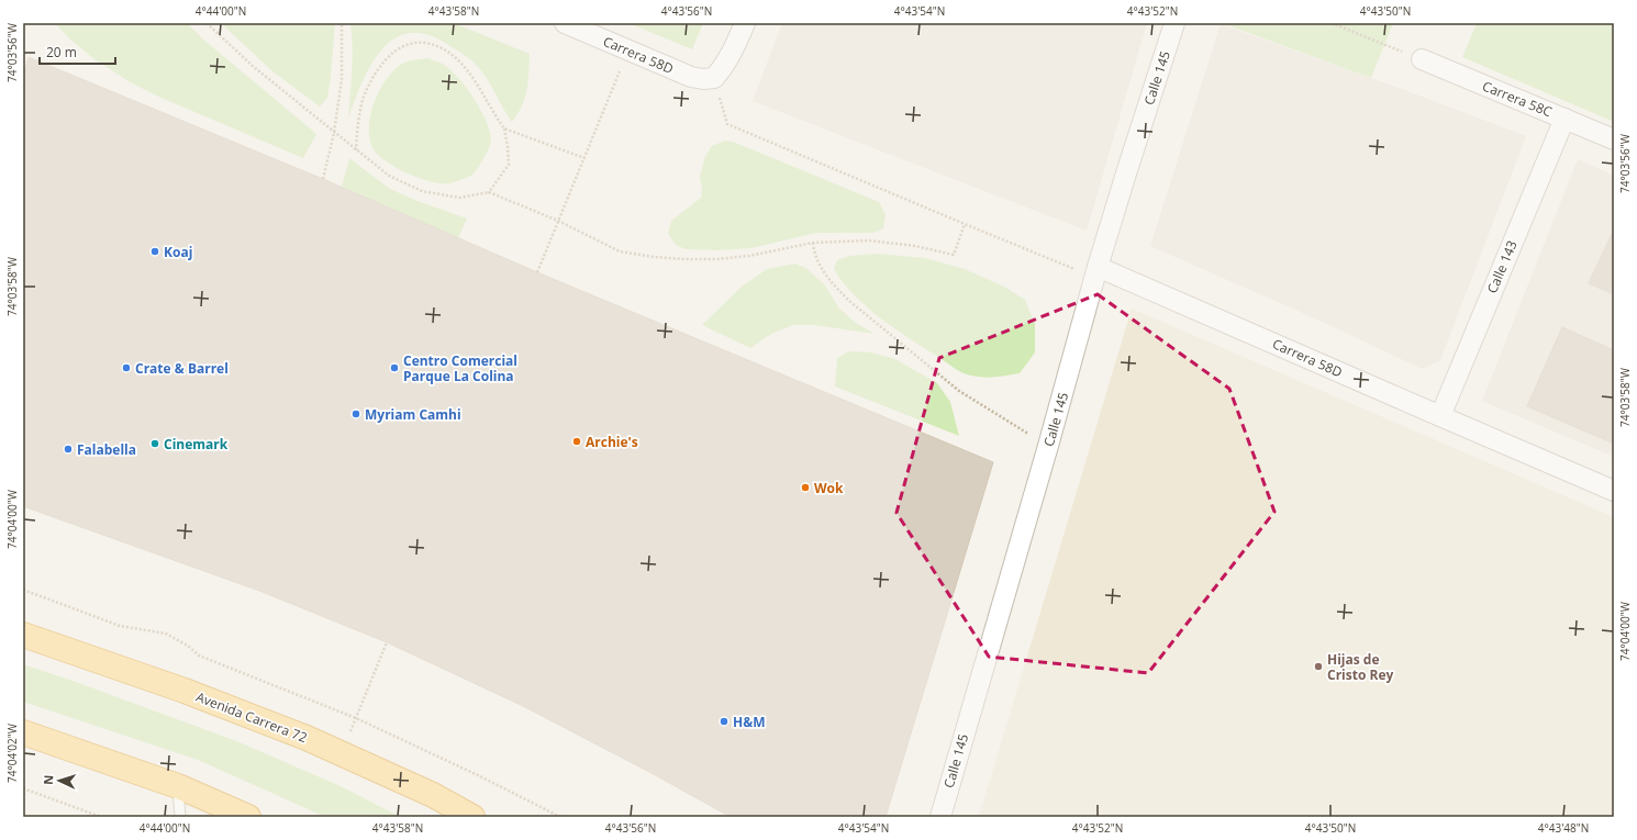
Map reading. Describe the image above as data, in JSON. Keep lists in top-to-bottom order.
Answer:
{
  "streets": {
    "highway": ["Avenida Carrera 72"],
    "street": [
      "Carrera 58D",
      "Calle 145",
      "Carrera 58C",
      "Calle 143"
    ]
  },
  "crossings": [
    ["Carrera 58D", "Calle 145"],
    ["Carrera 58D", "Calle 143"],
    ["Carrera 58C", "Calle 143"]
  ],
  "places": [
    "Koaj",
    "Crate & Barrel",
    "Centro Comercial Parque La Colina",
    "Myriam Camhi",
    "Archie's",
    "Cinemark",
    "Falabella",
    "Wok",
    "Hijas de Cristo Rey",
    "H&M"
  ],
  "scale_bar": "20 m",
  "north": "left",
  "coordinates": [
    "4°44'00\"N",
    "4°43'58\"N",
    "4°43'56\"N",
    "4°43'54\"N",
    "4°43'52\"N",
    "4°43'50\"N",
    "74°03'56\"W",
    "74°03'58\"W",
    "74°04'00\"W",
    "74°04'02\"W",
    "4°43'48\"N"
  ]
}
